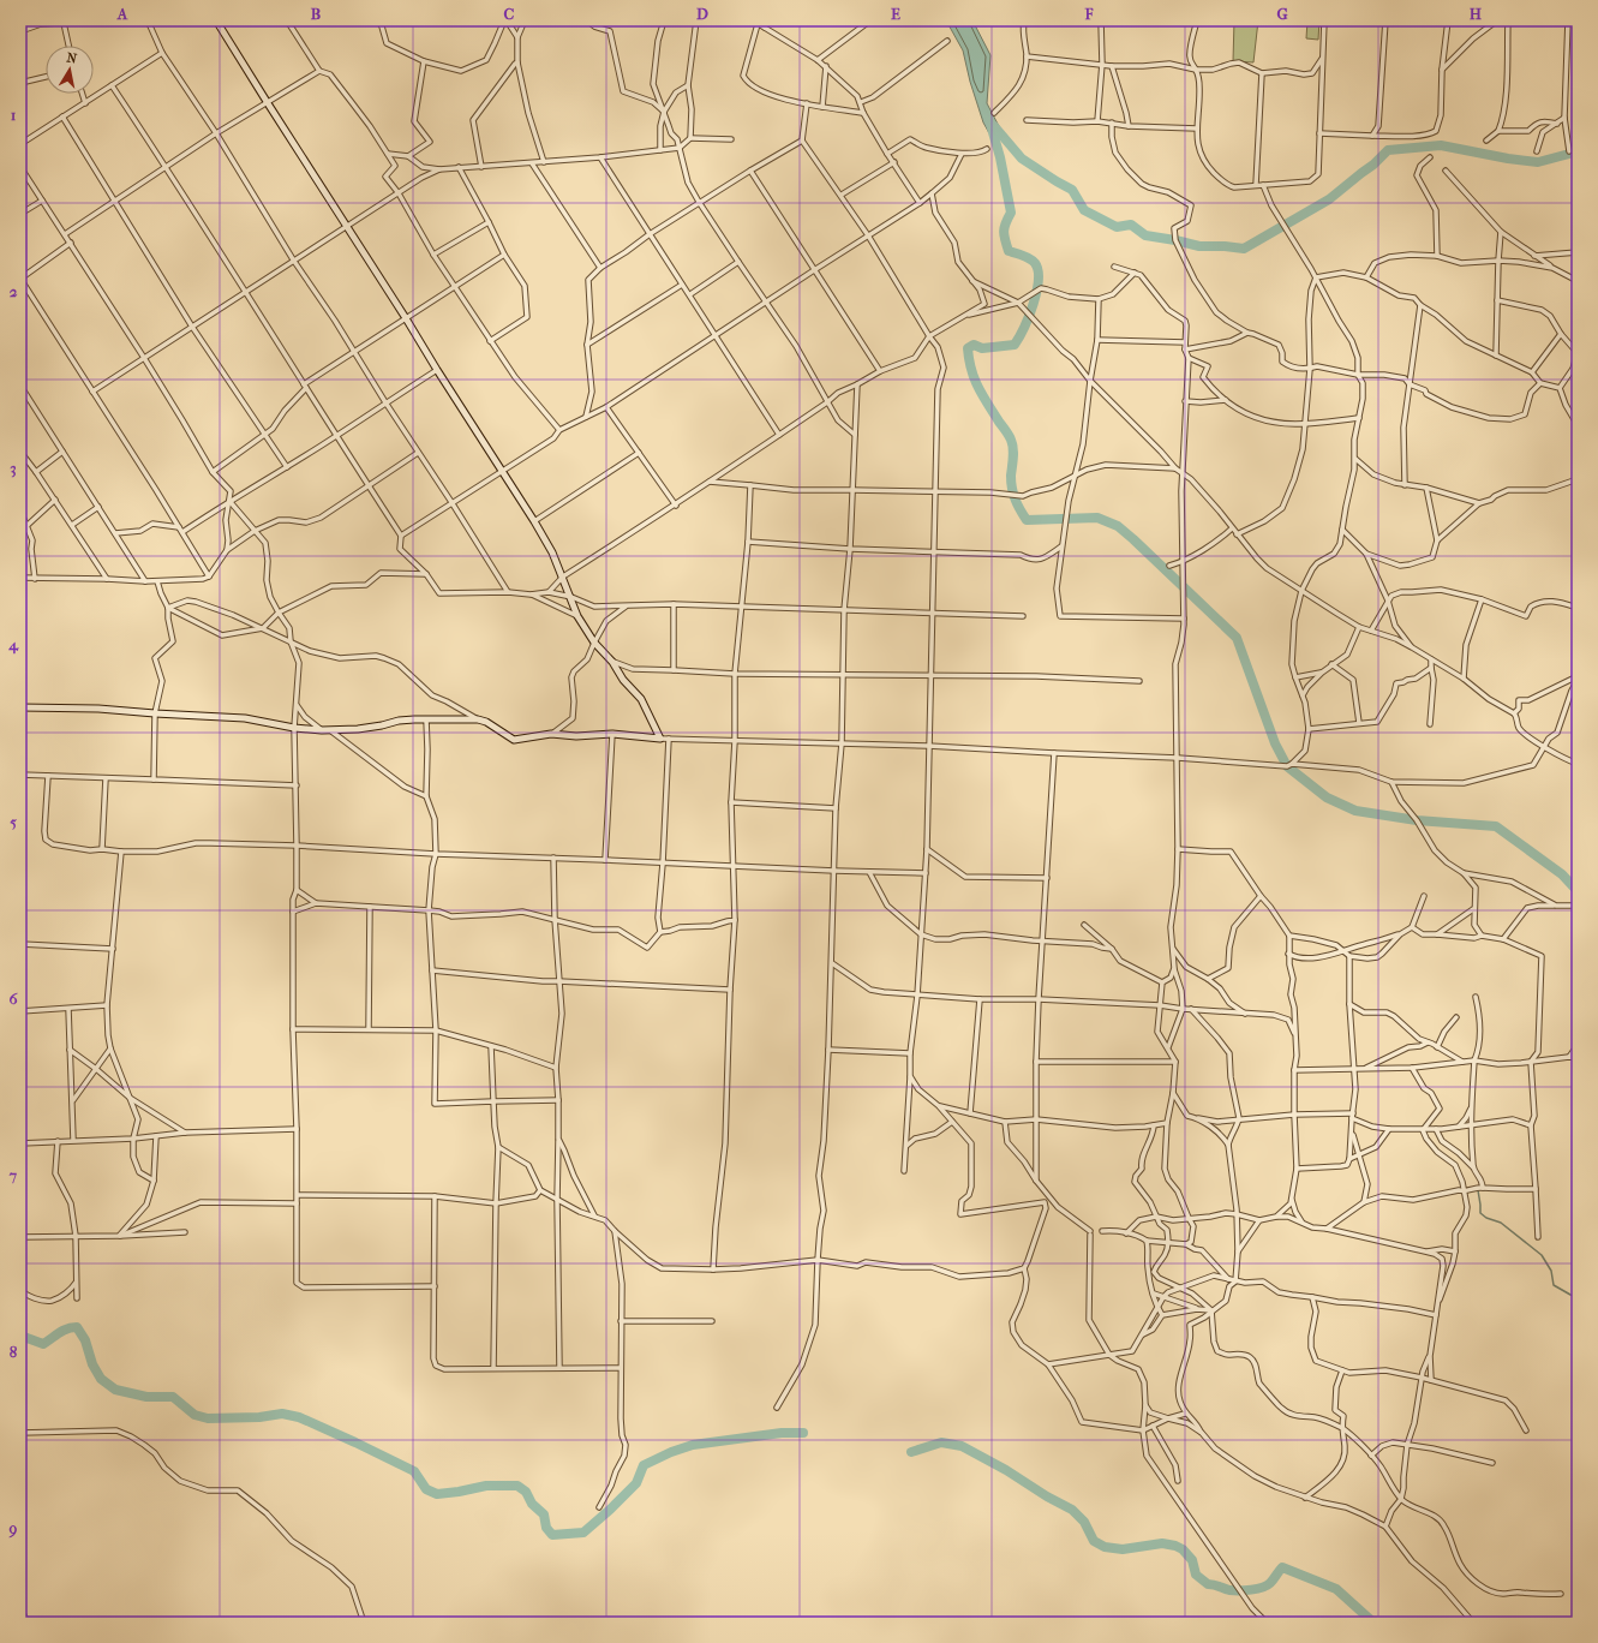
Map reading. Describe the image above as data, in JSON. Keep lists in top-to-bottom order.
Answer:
{
  "north": "top",
  "grid": {
    "columns": [
      "A",
      "B",
      "C",
      "D",
      "E",
      "F",
      "G",
      "H"
    ],
    "rows": [
      "1",
      "2",
      "3",
      "4",
      "5",
      "6",
      "7",
      "8",
      "9"
    ]
  }
}
